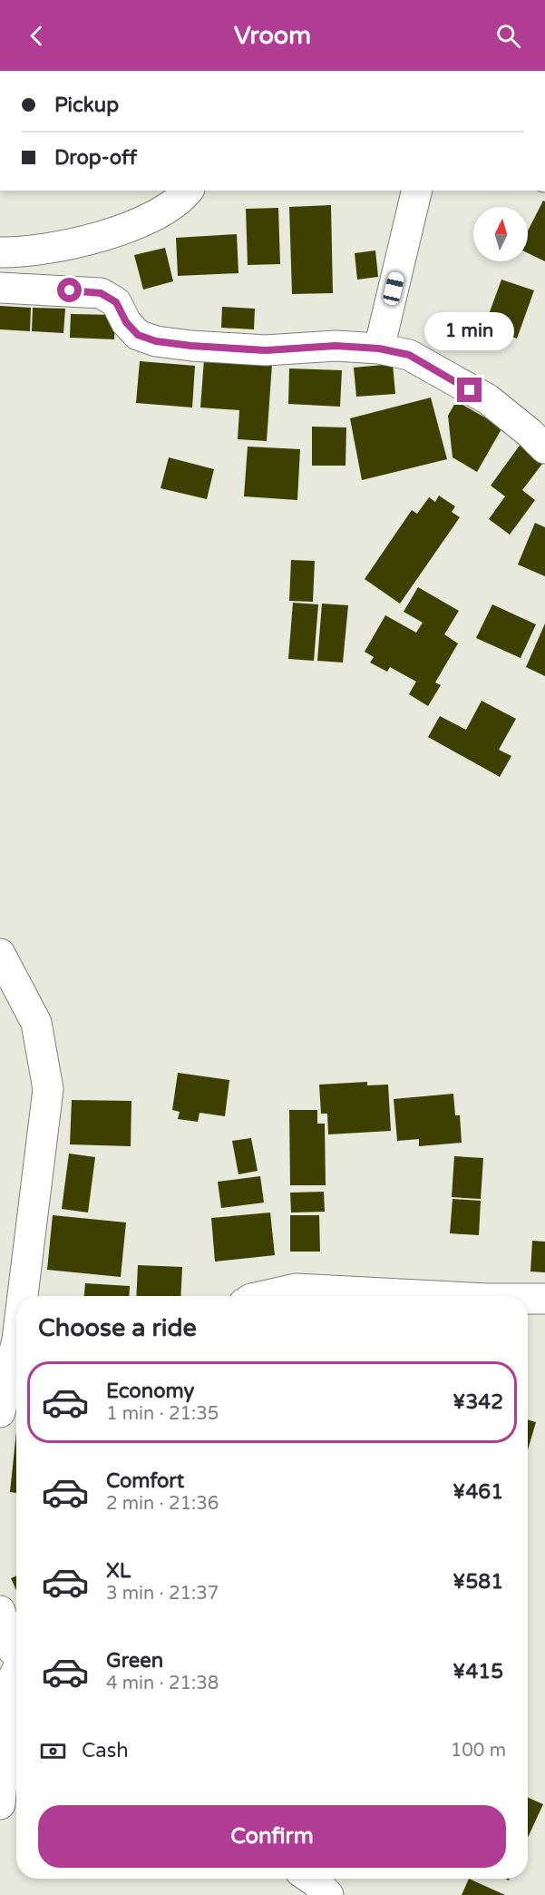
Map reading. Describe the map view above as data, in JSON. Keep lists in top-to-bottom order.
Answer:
{
  "north": "top",
  "page": {
    "header": "Vroom",
    "banner": ["Pickup", "Drop-off"],
    "bubble": "1 min",
    "heading": "Choose a ride",
    "list": [
      {
        "name": "Economy",
        "note": "1 min · 21:35",
        "value": "¥342"
      },
      {
        "name": "Comfort",
        "note": "2 min · 21:36",
        "value": "¥461"
      },
      {
        "name": "XL",
        "note": "3 min · 21:37",
        "value": "¥581"
      },
      {
        "name": "Green",
        "note": "4 min · 21:38",
        "value": "¥415"
      }
    ],
    "pay": ["Cash", "100 m"],
    "buttons": "Confirm"
  }
}
